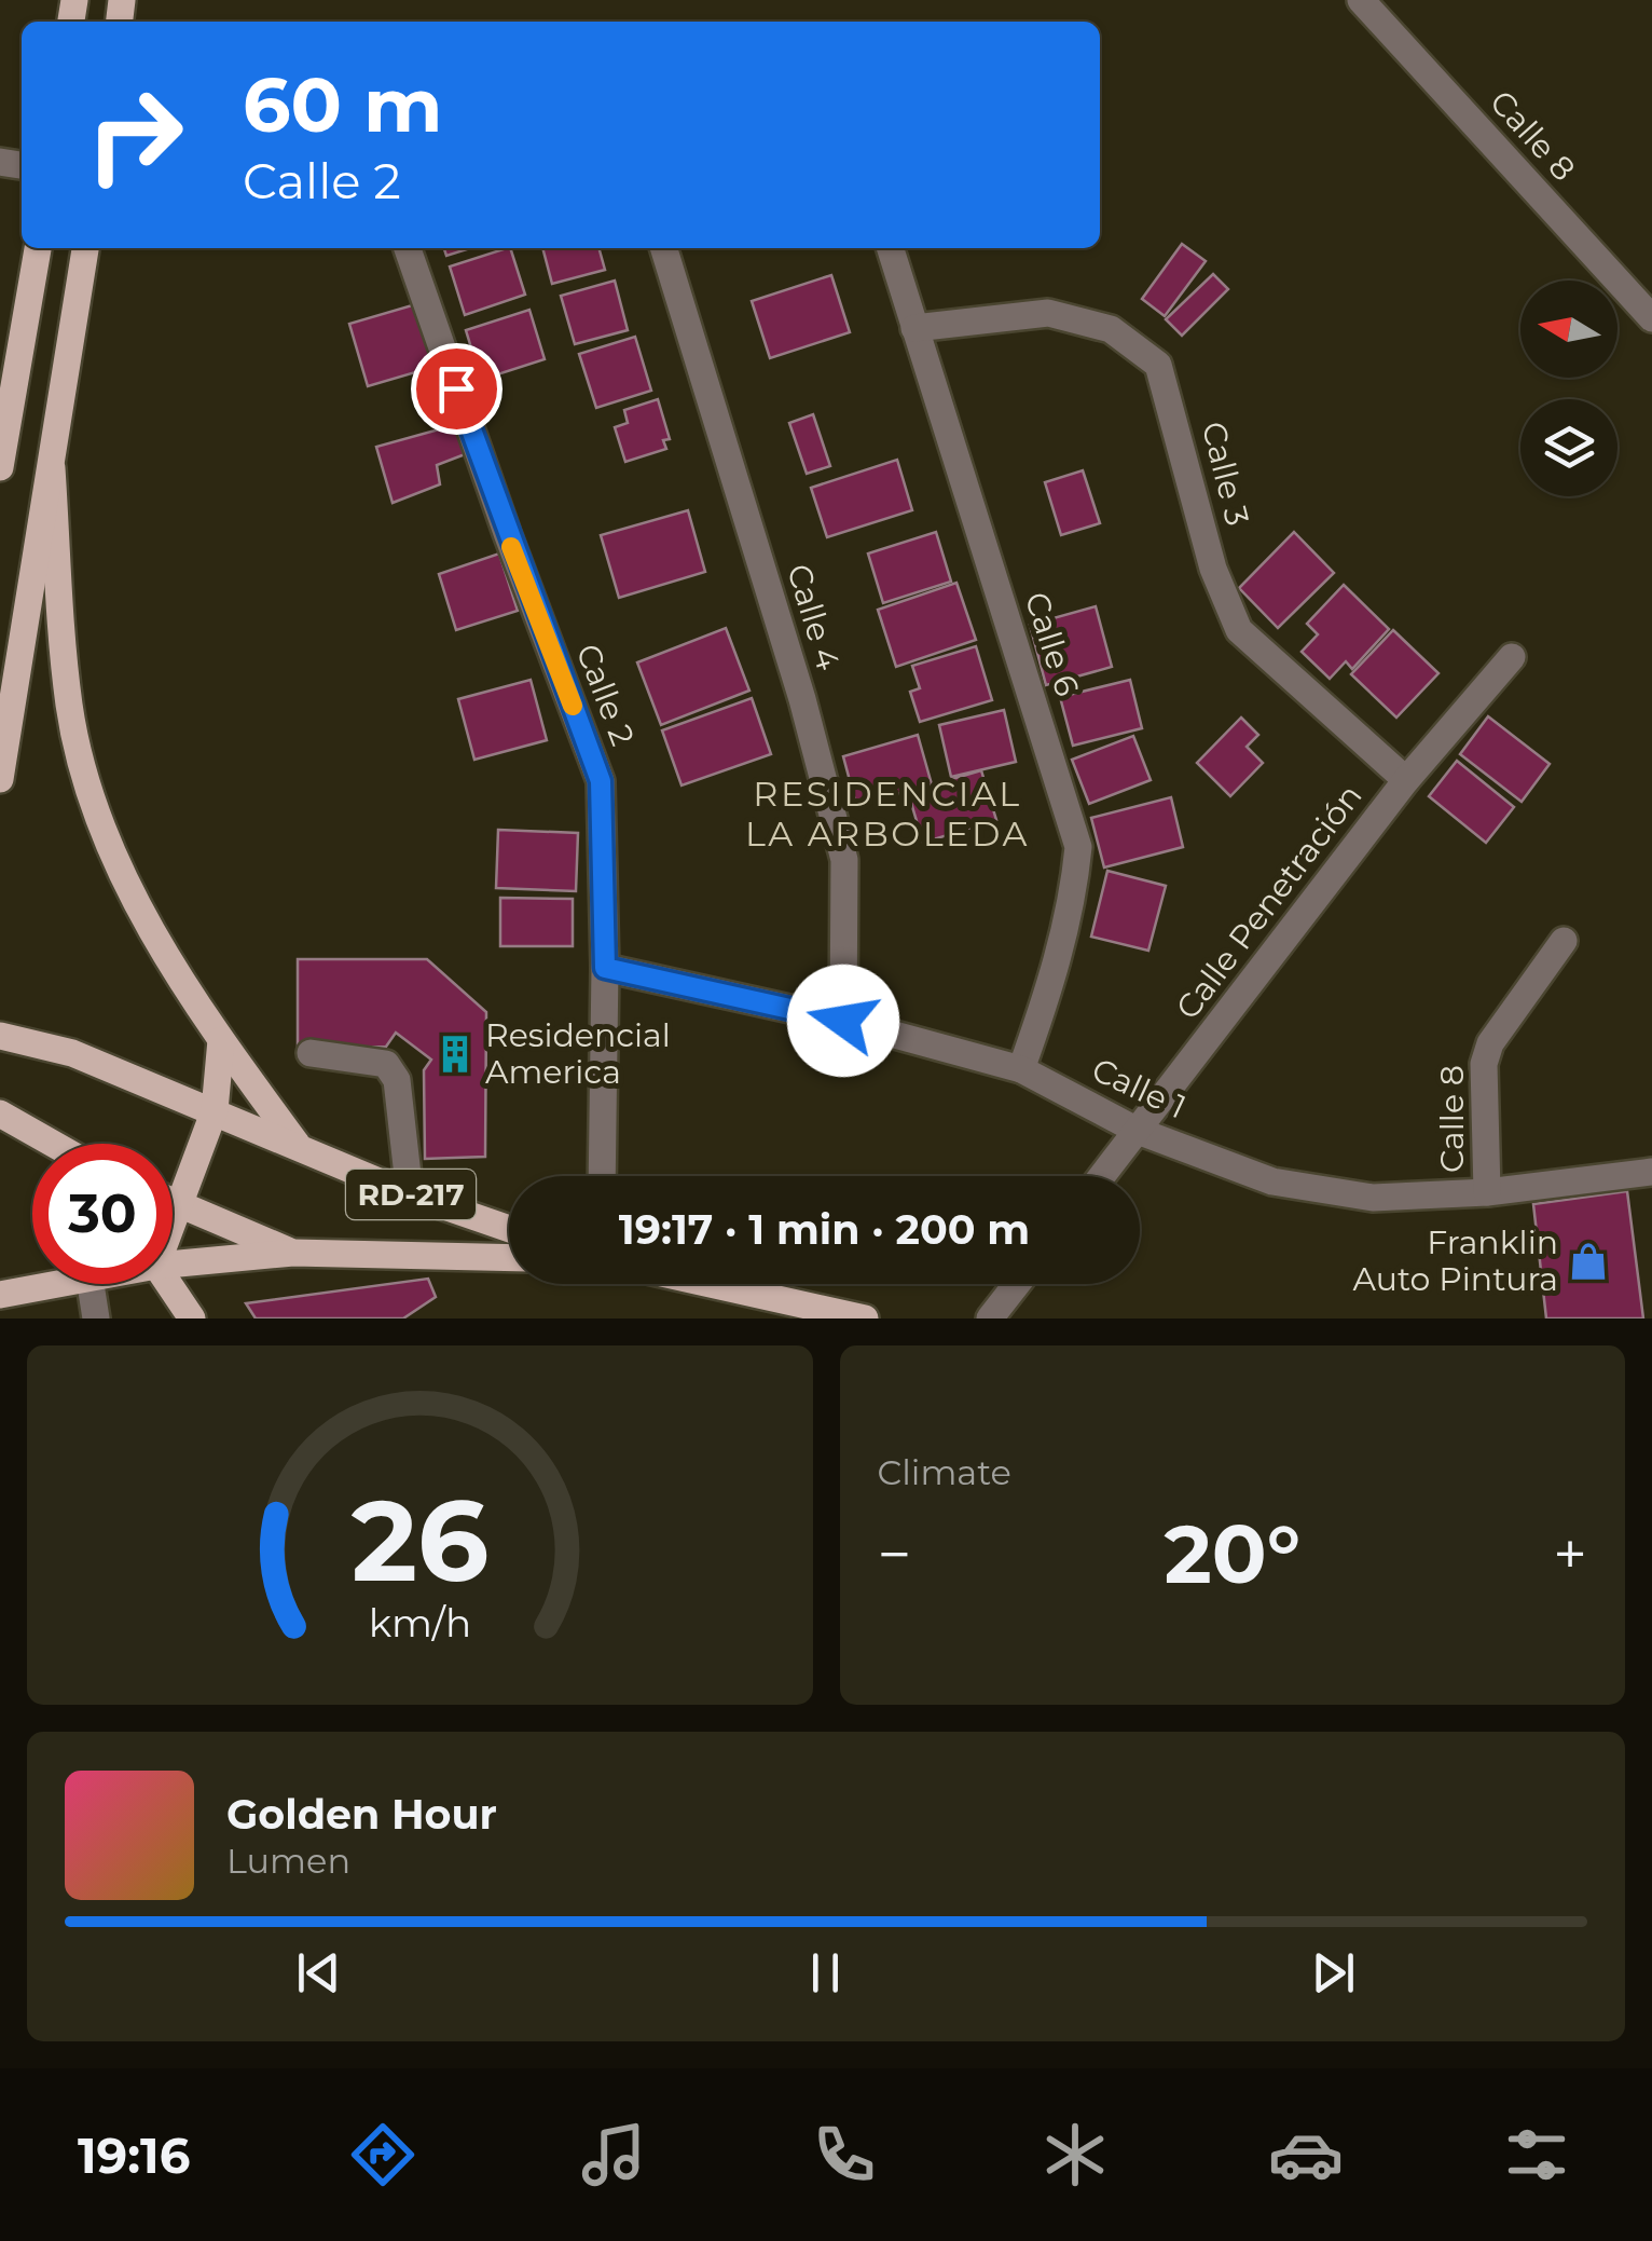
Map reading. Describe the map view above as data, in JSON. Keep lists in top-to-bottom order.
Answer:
{
  "streets": {
    "main road": ["RD-217"],
    "street": [
      "Calle 8",
      "Calle 3",
      "Calle 4",
      "Calle 6",
      "Calle 2",
      "Calle Penetración",
      "Calle 1"
    ]
  },
  "crossings": [
    ["Calle 8", "Calle 1"],
    ["Calle 3", "Calle 6"],
    ["Calle 3", "Calle Penetración"],
    ["Calle 4", "Calle 1"],
    ["Calle 6", "Calle 1"],
    ["Calle 2", "Calle 1"],
    ["Calle Penetración", "Calle 1"]
  ],
  "districts": ["RESIDENCIAL LA ARBOLEDA"],
  "places": {
    "building": ["Residencial America"],
    "shop": ["Franklin Auto Pintura"]
  },
  "north": "left",
  "page": {
    "turn": ["60 m", "Calle 2"],
    "limit": "30",
    "trip": "19:17 · 1 min · 200 m",
    "tile": "Climate",
    "heat": ["−", "20°", "+"],
    "song": ["Golden Hour", "Lumen"],
    "tabs": "19:16",
    "gauge": ["26", "km/h"]
  }
}
